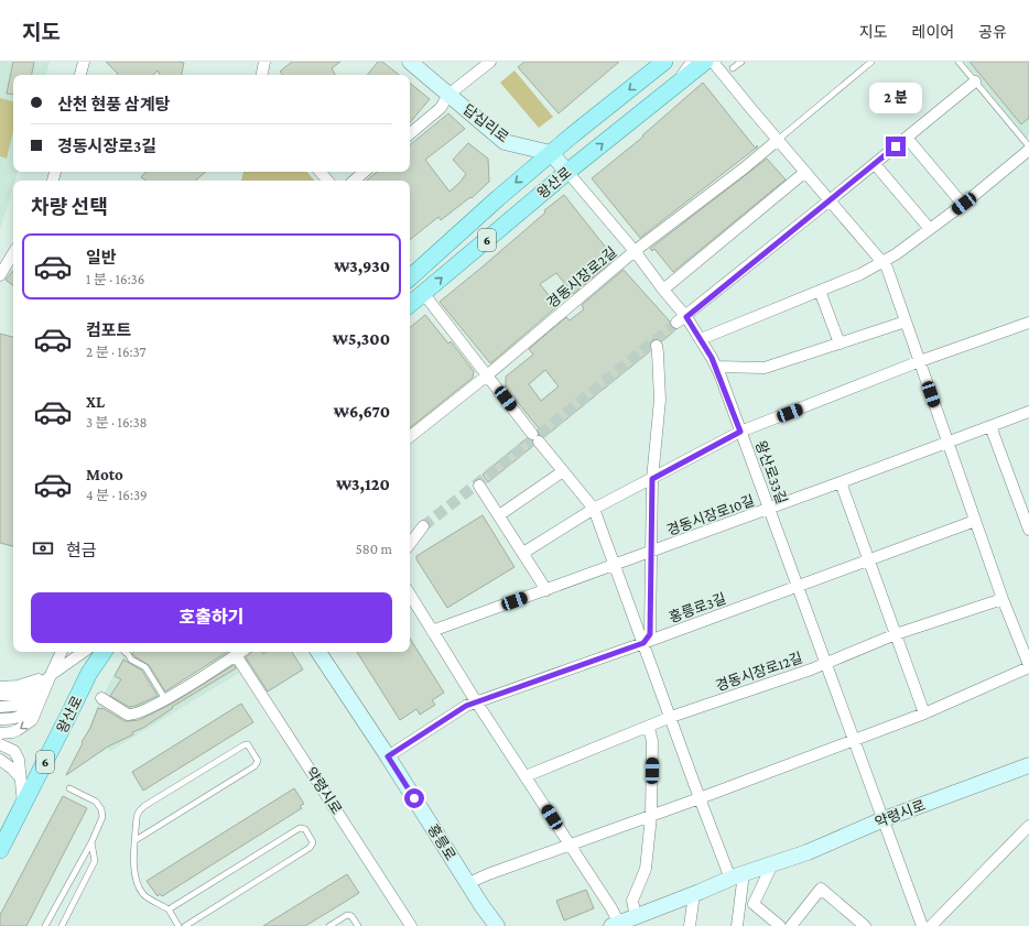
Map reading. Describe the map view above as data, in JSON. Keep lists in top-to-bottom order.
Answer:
{
  "streets": {
    "main road": [
      "답십리로",
      "왕산로",
      "6",
      "약령시로",
      "홍릉로"
    ],
    "street": [
      "경동시장로2길",
      "왕산로33길",
      "경동시장로10길",
      "홍릉로3길",
      "경동시장로12길"
    ]
  },
  "crossings": [
    ["답십리로", "왕산로"],
    ["왕산로", "왕산로33길"],
    ["경동시장로2길", "왕산로33길"],
    ["왕산로33길", "경동시장로10길"],
    ["왕산로33길", "홍릉로3길"],
    ["왕산로33길", "경동시장로12길"],
    ["왕산로33길", "약령시로"],
    ["홍릉로3길", "홍릉로"]
  ],
  "page": {
    "header": "지도",
    "nav": ["지도", "레이어", "공유"],
    "banner": ["산천 현풍 삼계탕", "경동시장로3길"],
    "bubble": "2 분",
    "heading": "차량 선택",
    "list": [
      {
        "name": "일반",
        "note": "1 분 · 16:36",
        "value": "₩3,930"
      },
      {
        "name": "컴포트",
        "note": "2 분 · 16:37",
        "value": "₩5,300"
      },
      {
        "name": "XL",
        "note": "3 분 · 16:38",
        "value": "₩6,670"
      },
      {
        "name": "Moto",
        "note": "4 분 · 16:39",
        "value": "₩3,120"
      }
    ],
    "pay": ["현금", "580 m"],
    "buttons": "호출하기"
  }
}
